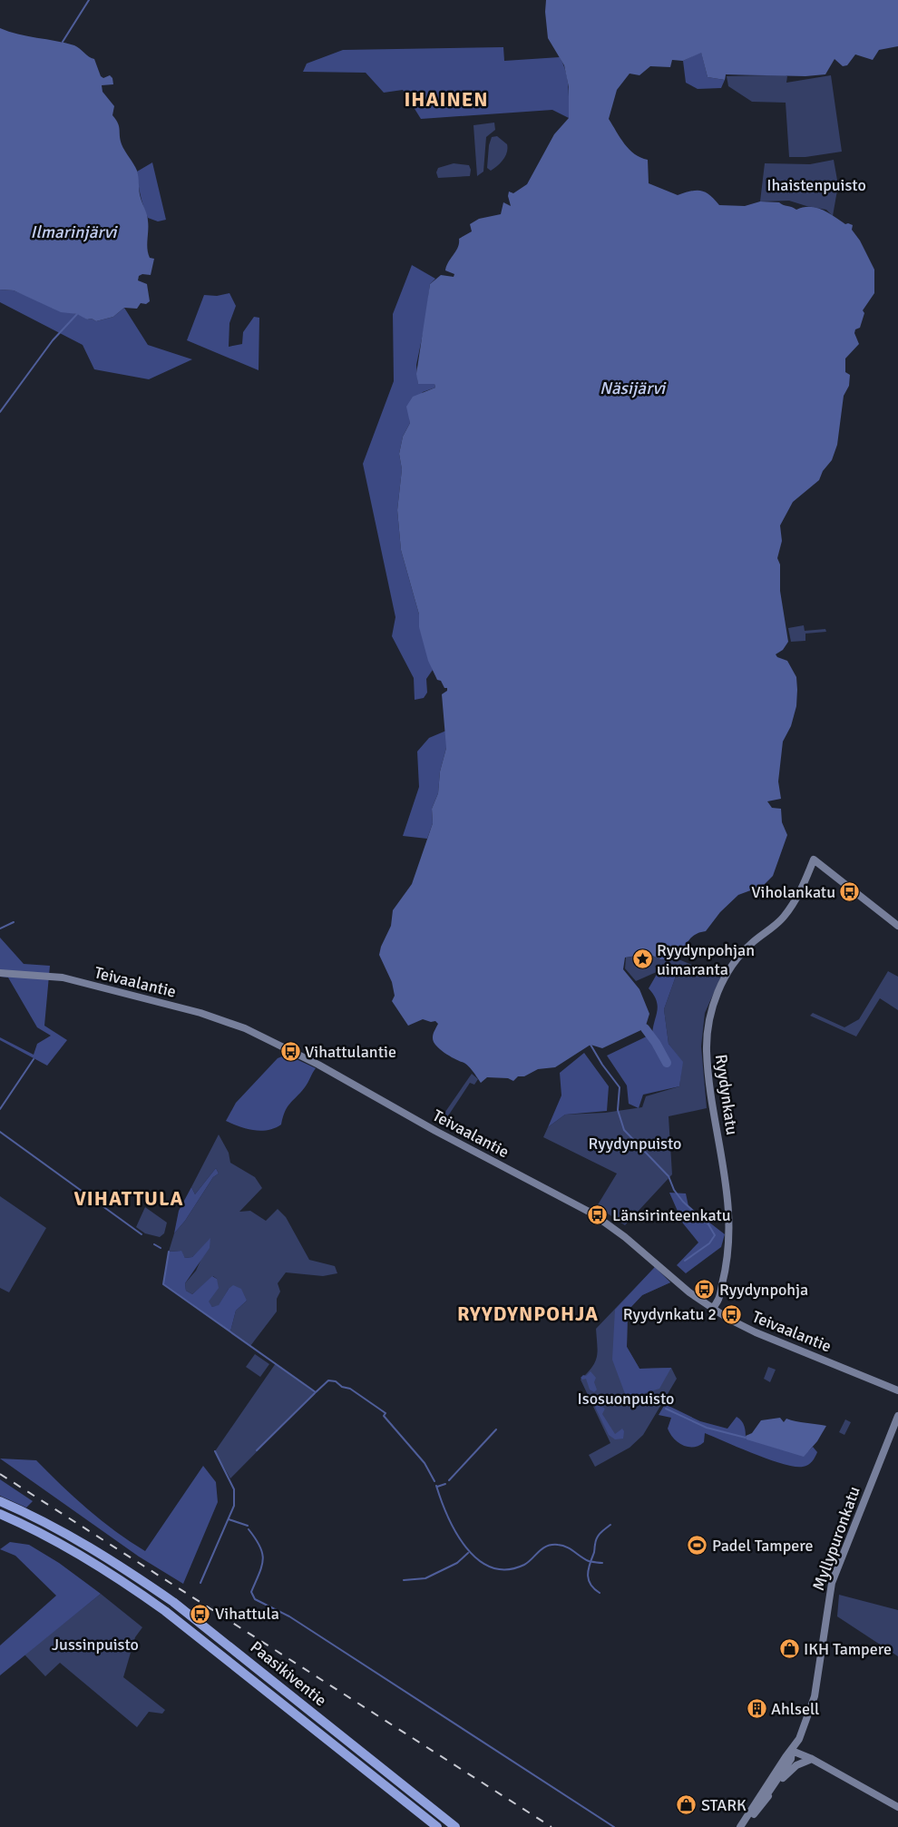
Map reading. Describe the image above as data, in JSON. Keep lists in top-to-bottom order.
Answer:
{
  "streets": {
    "highway": ["Paasikiventie"],
    "main road": ["Teivaalantie", "Ryydynkatu", "Myllypuronkatu"]
  },
  "crossings": [
    ["Teivaalantie", "Ryydynkatu"]
  ],
  "districts": ["IHAINEN", "VIHATTULA", "RYYDYNPOHJA"],
  "water": ["Ilmarinjärvi", "Näsijärvi"],
  "parks": [
    "Ihaistenpuisto",
    "Ryydynpuisto",
    "Isosuonpuisto",
    "Jussinpuisto"
  ],
  "places": {
    "bus stop": [
      "Viholankatu",
      "Vihattulantie",
      "Länsirinteenkatu",
      "Ryydynpohja",
      "Ryydynkatu 2",
      "Vihattula"
    ],
    "place": ["Ryydynpohjan uimaranta"],
    "sports": ["Padel Tampere"],
    "shop": ["IKH Tampere", "STARK"],
    "building": ["Ahlsell"]
  }
}
